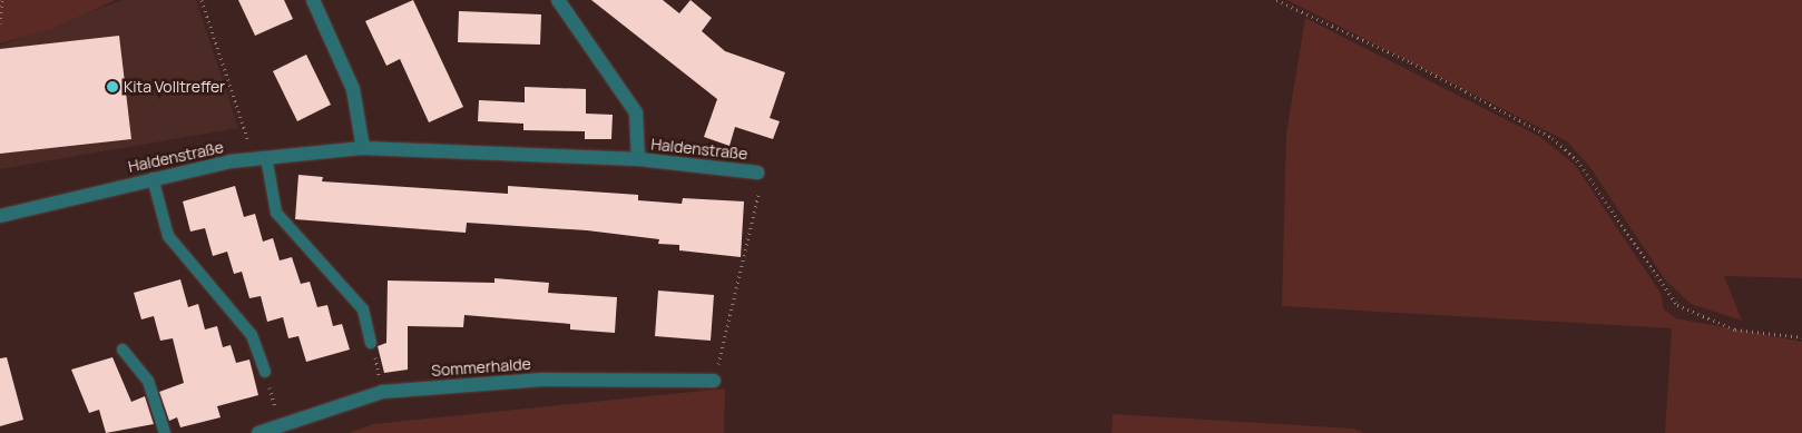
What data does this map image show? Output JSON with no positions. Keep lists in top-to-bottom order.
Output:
{
  "streets": {
    "street": ["Haldenstraße", "Sommerhalde"]
  },
  "places": ["Kita Volltreffer"]
}
